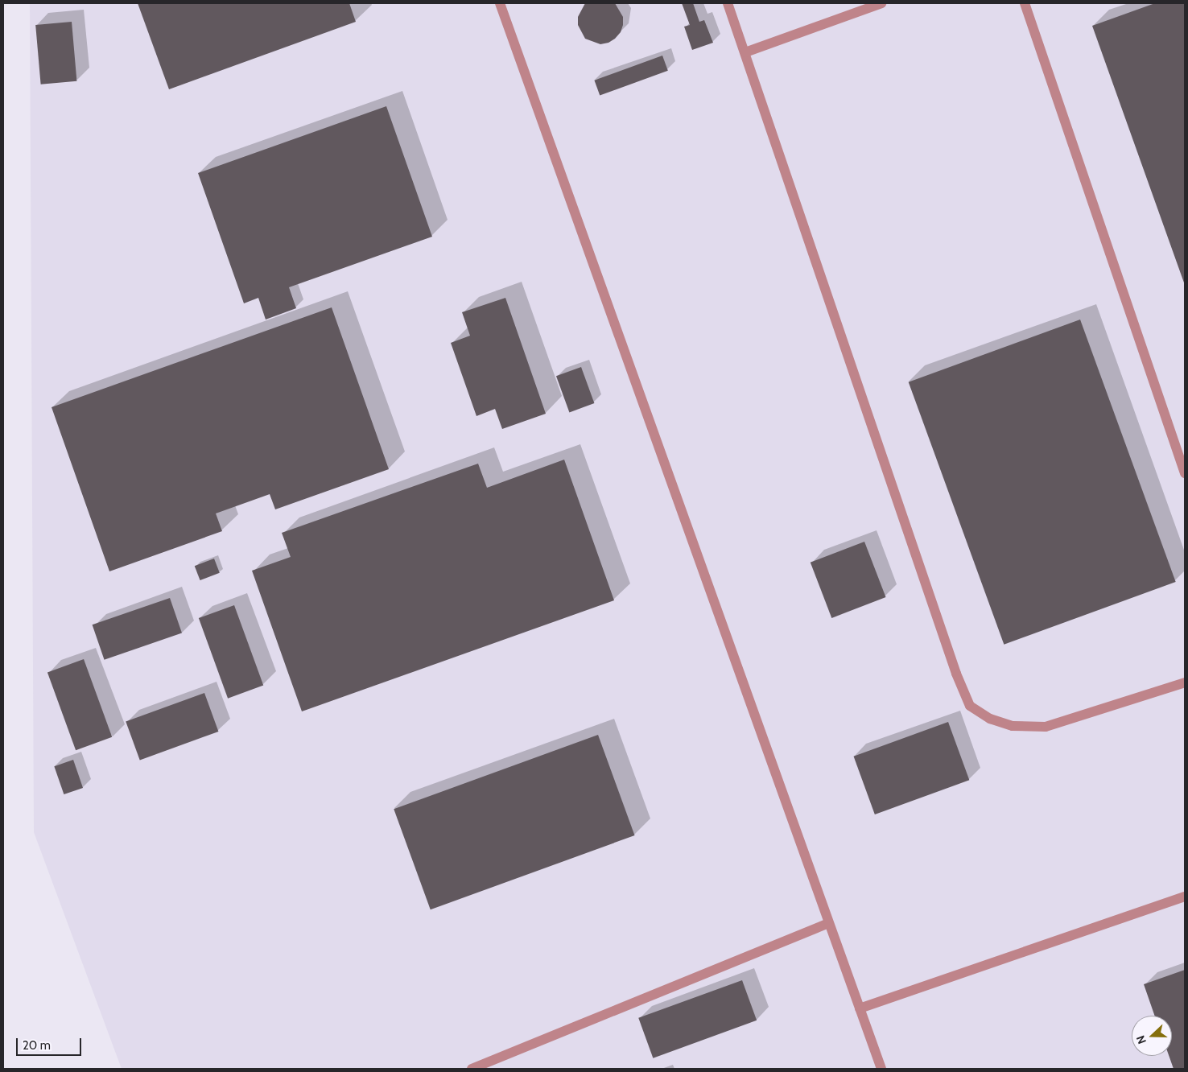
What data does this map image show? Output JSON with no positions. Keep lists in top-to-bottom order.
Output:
{
  "scale_bar": "20 m",
  "north": "left"
}
